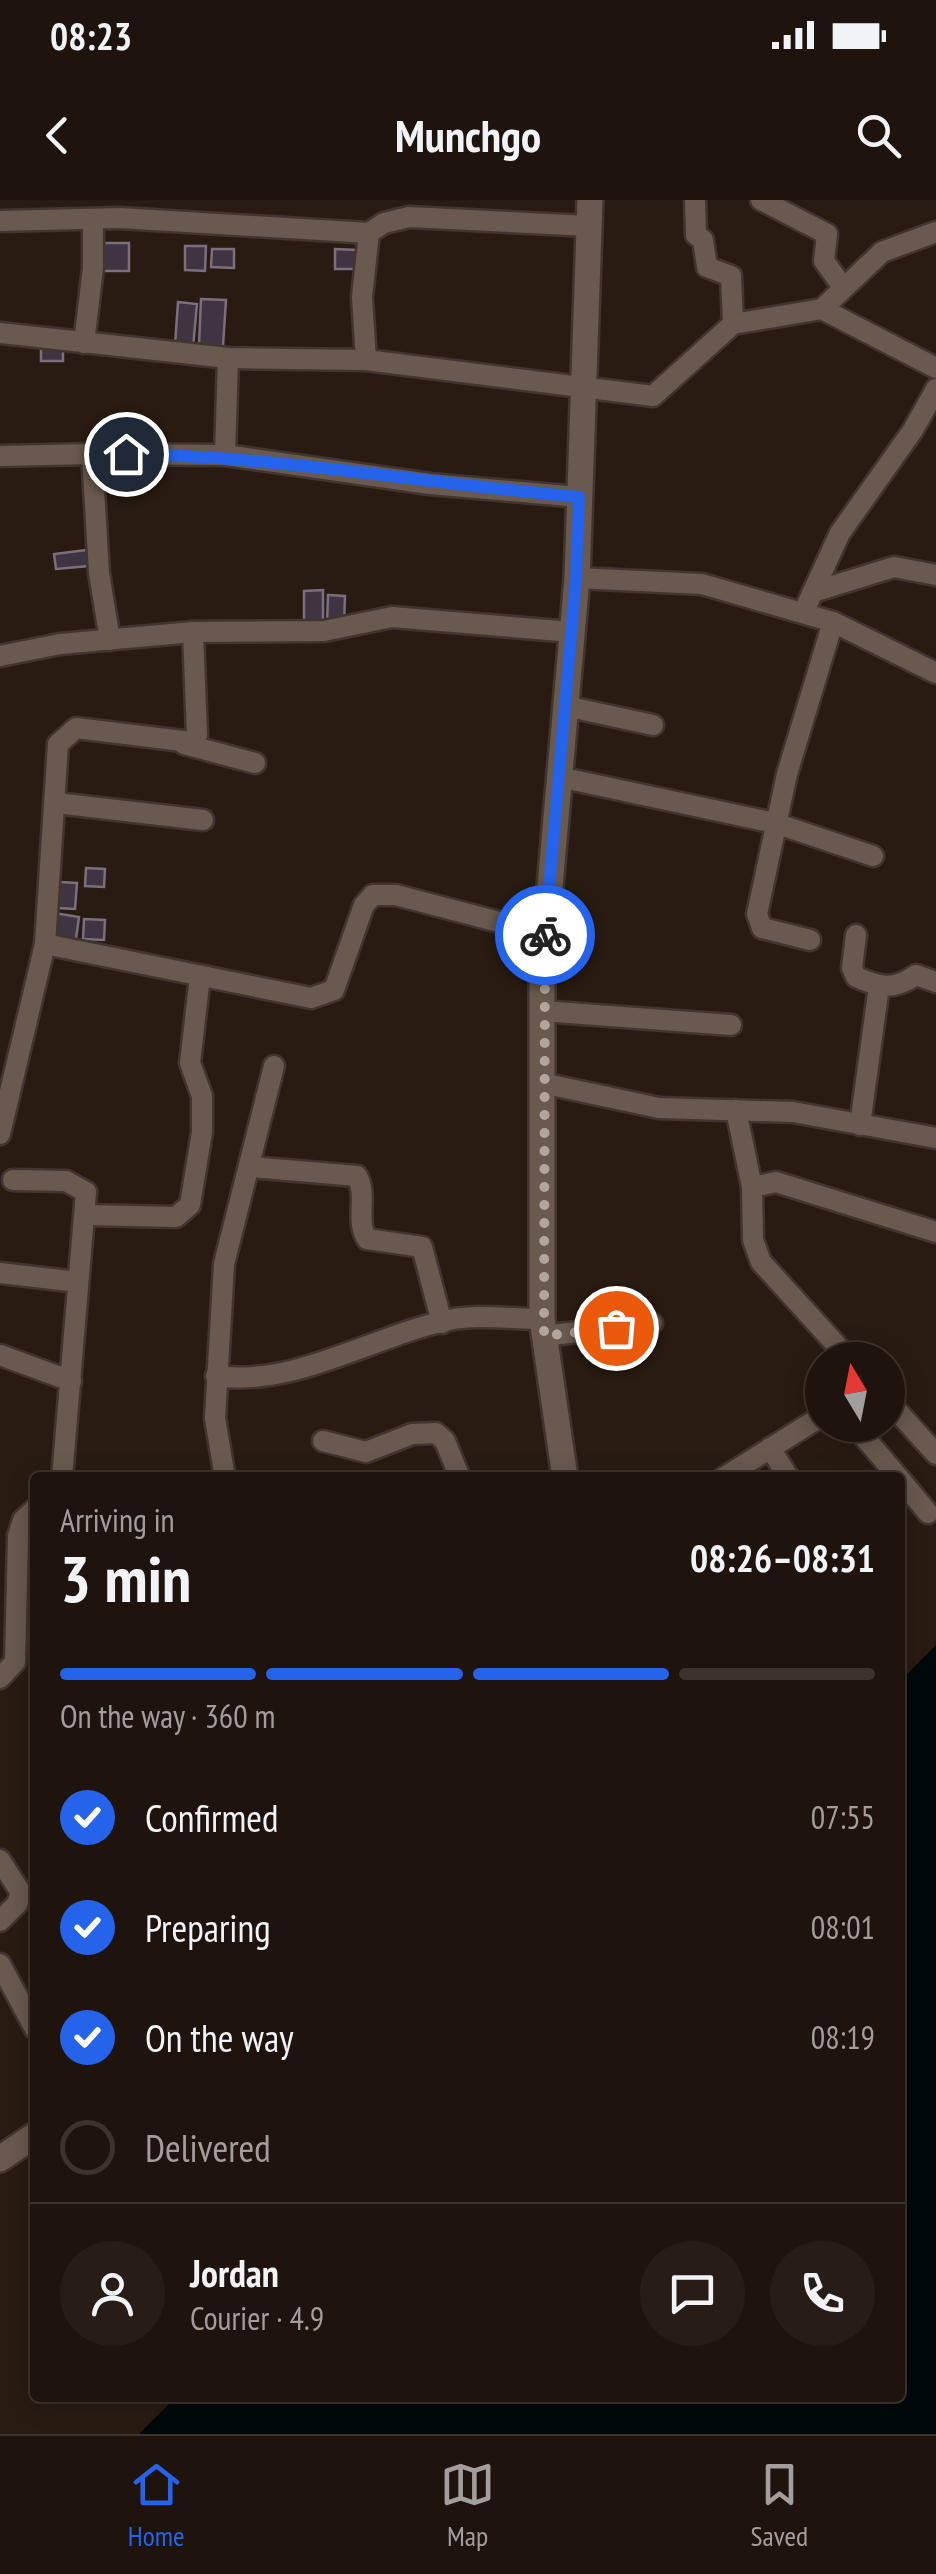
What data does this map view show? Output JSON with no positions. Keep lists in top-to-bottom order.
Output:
{
  "north": "top",
  "page": {
    "status": "08:23",
    "header": "Munchgo",
    "heading": ["3 min", "Arriving in", "08:26–08:31"],
    "panel": ["Jordan", "Courier · 4.9"],
    "bar": "On the way · 360 m",
    "list": [
      ["Confirmed", "07:55"],
      ["Preparing", "08:01"],
      ["On the way", "08:19"],
      "Delivered"
    ],
    "tabs": ["Home", "Map", "Saved"]
  }
}
